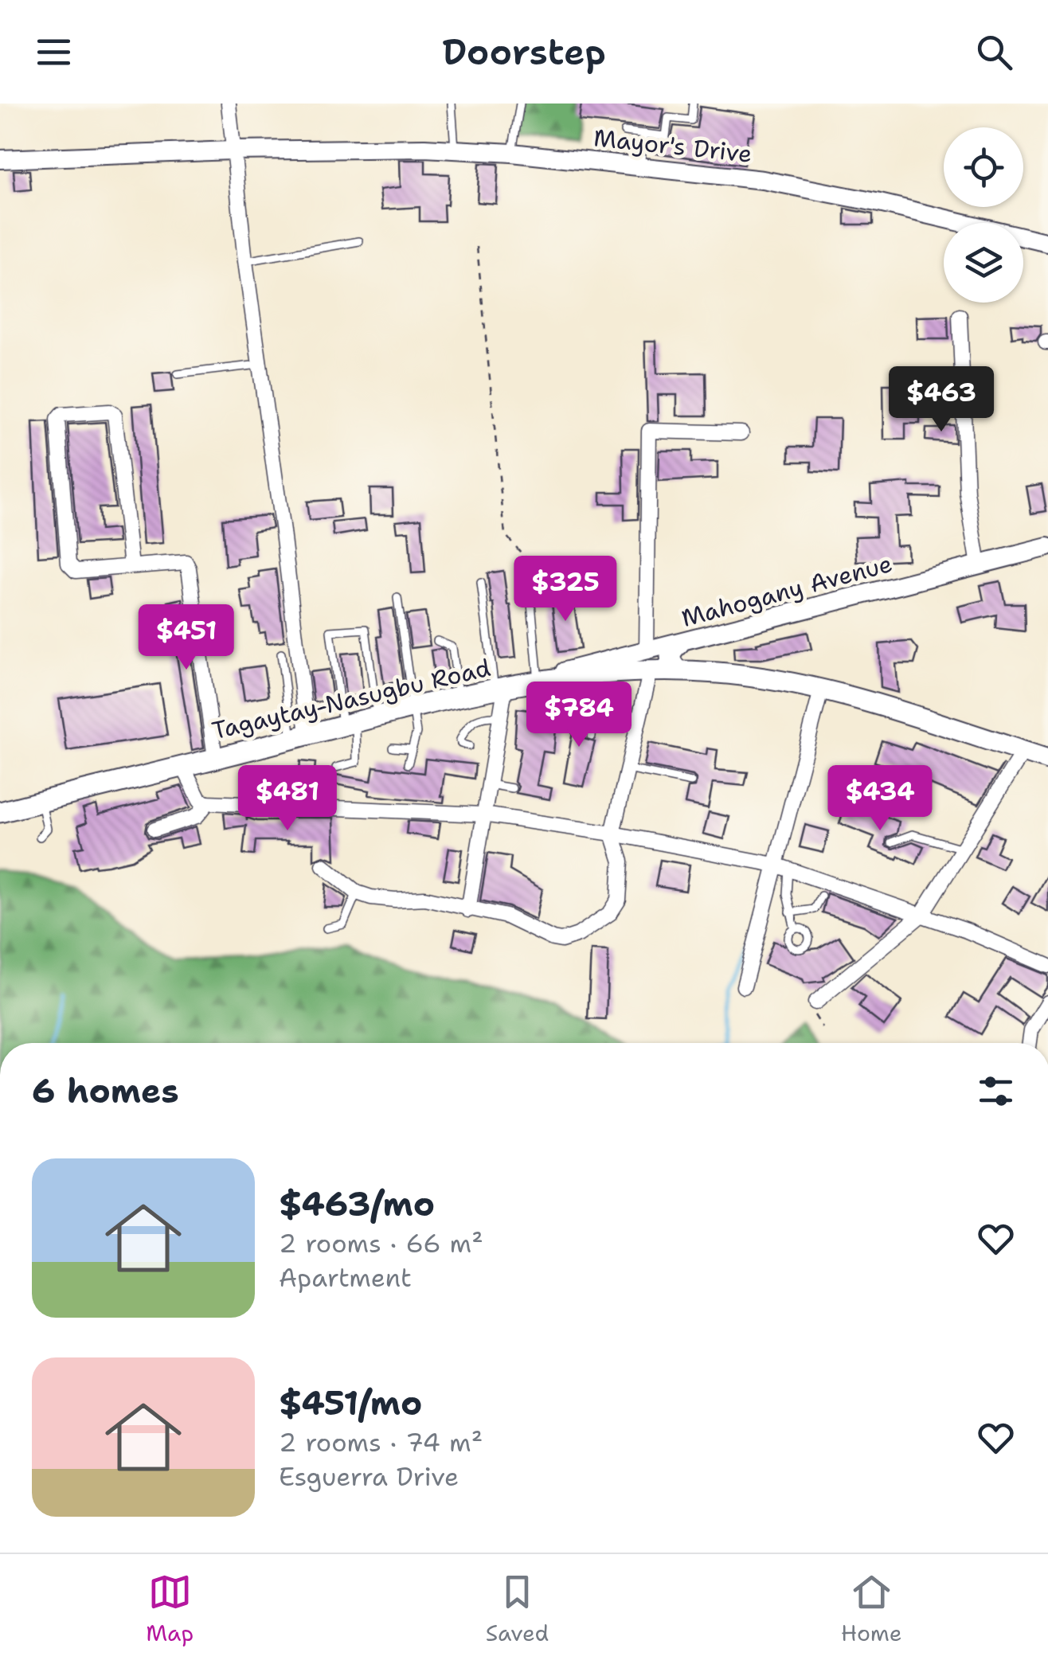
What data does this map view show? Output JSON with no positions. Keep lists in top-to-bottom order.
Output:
{
  "streets": {
    "main road": ["Tagaytay-Nasugbu Road"],
    "street": ["Mayor's Drive", "Mahogany Avenue"]
  },
  "crossings": [
    ["Mahogany Avenue", "Tagaytay-Nasugbu Road"]
  ],
  "page": {
    "header": "Doorstep",
    "price": [
      "$463",
      "$325",
      "$451",
      "$784",
      "$481",
      "$434"
    ],
    "heading": "6 homes",
    "list": [
      {
        "name": "$463/mo",
        "note": "2 rooms · 66 m² · Apartment"
      },
      {
        "name": "$451/mo",
        "note": "2 rooms · 74 m² · Esguerra Drive"
      }
    ],
    "tabs": ["Map", "Saved", "Home"]
  }
}
